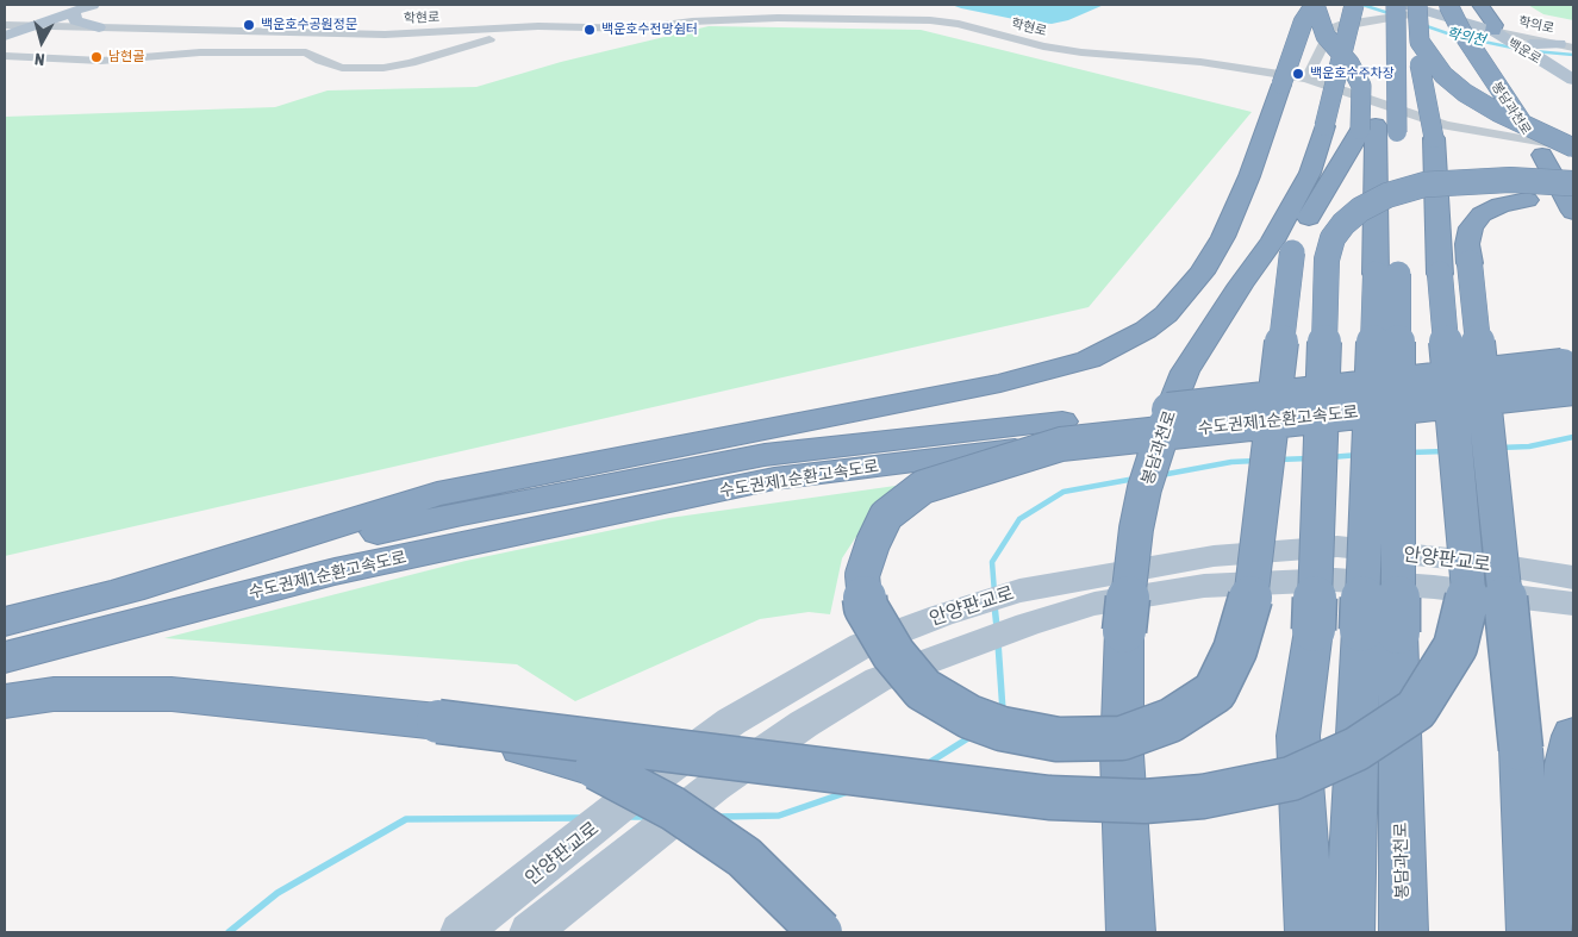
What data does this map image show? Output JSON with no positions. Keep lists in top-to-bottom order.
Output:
{
  "streets": {
    "highway": ["봉담과천로", "수도권제1순환고속도로"],
    "main road": ["백운로", "안양판교로"],
    "street": ["학현로", "학의로"]
  },
  "crossings": [
    ["학의로", "백운로"],
    ["백운로", "봉담과천로"]
  ],
  "water": ["학의천"],
  "places": [
    "백운호수공원정문",
    "백운호수전망쉼터",
    "남현골",
    "백운호수주차장"
  ],
  "north": "bottom"
}
